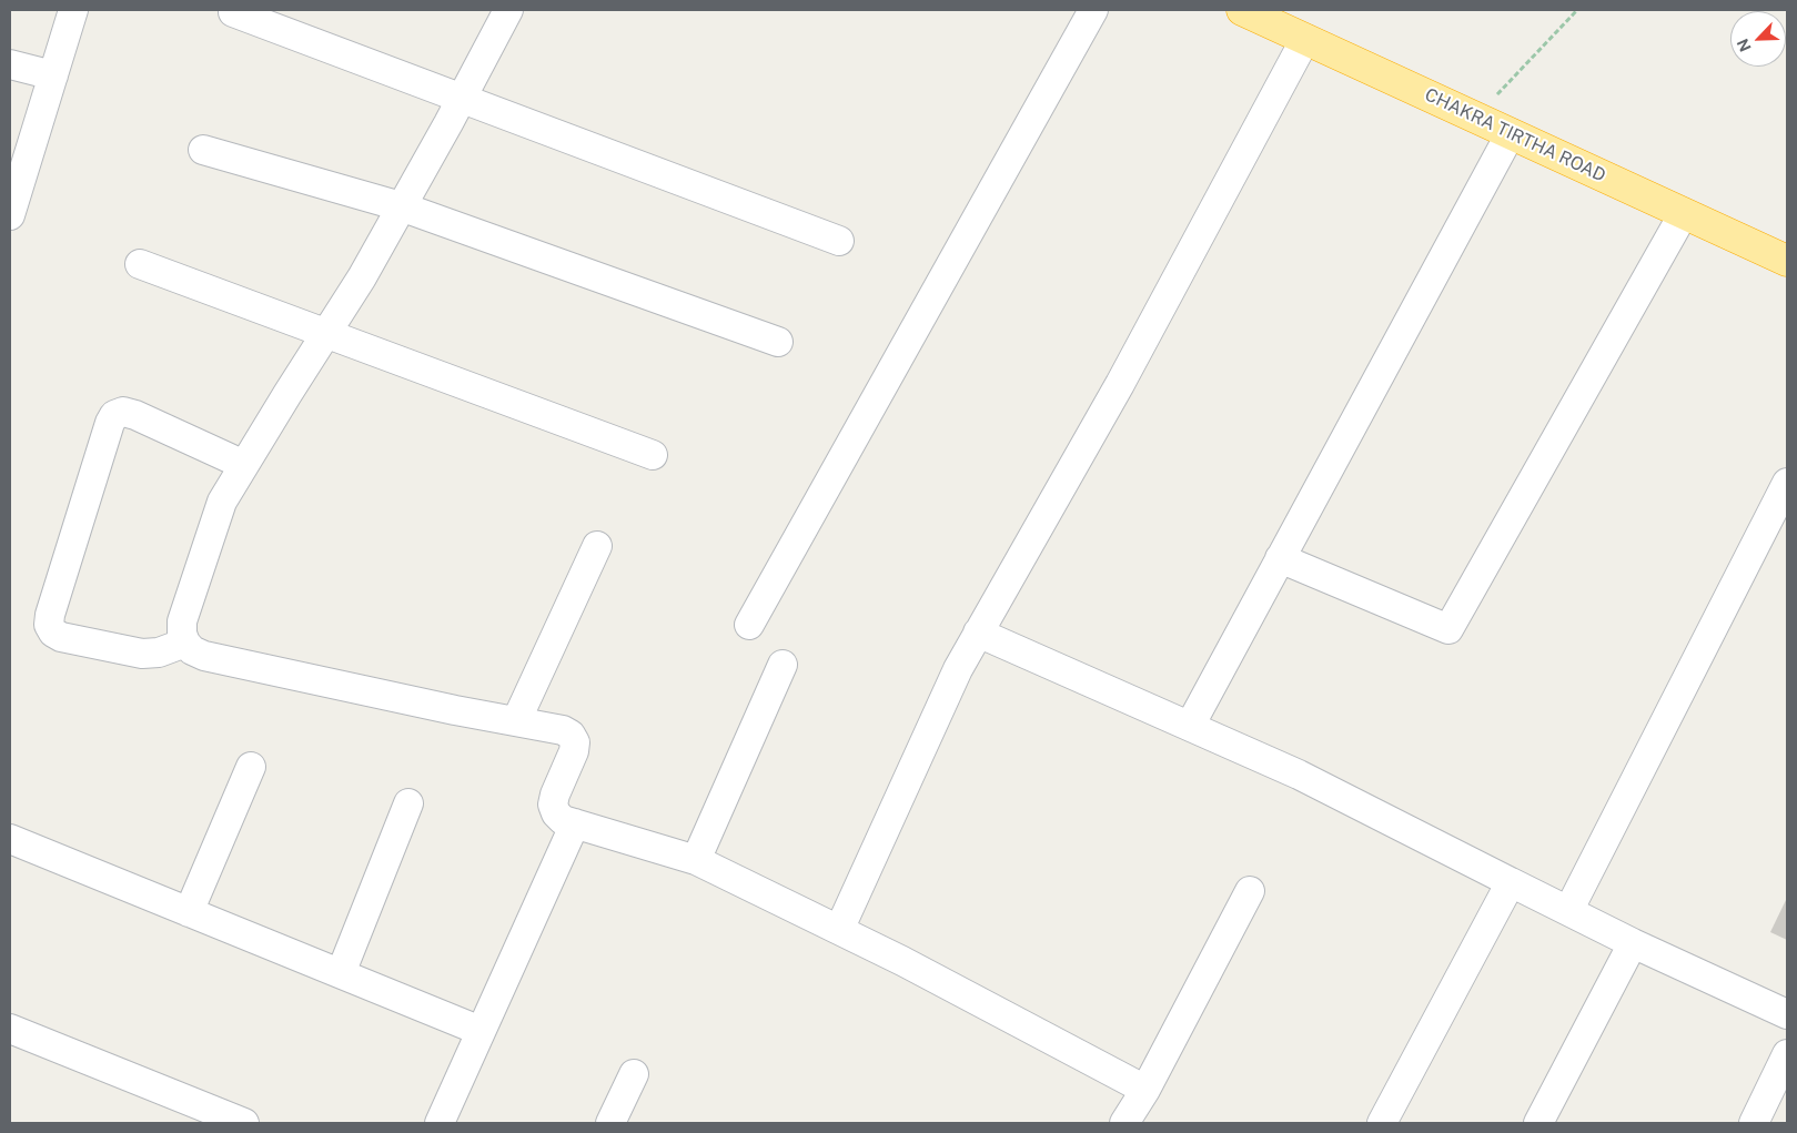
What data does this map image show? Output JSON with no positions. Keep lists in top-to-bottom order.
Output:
{
  "streets": {
    "highway": ["CHAKRA TIRTHA ROAD"]
  },
  "north": "bottom left"
}
